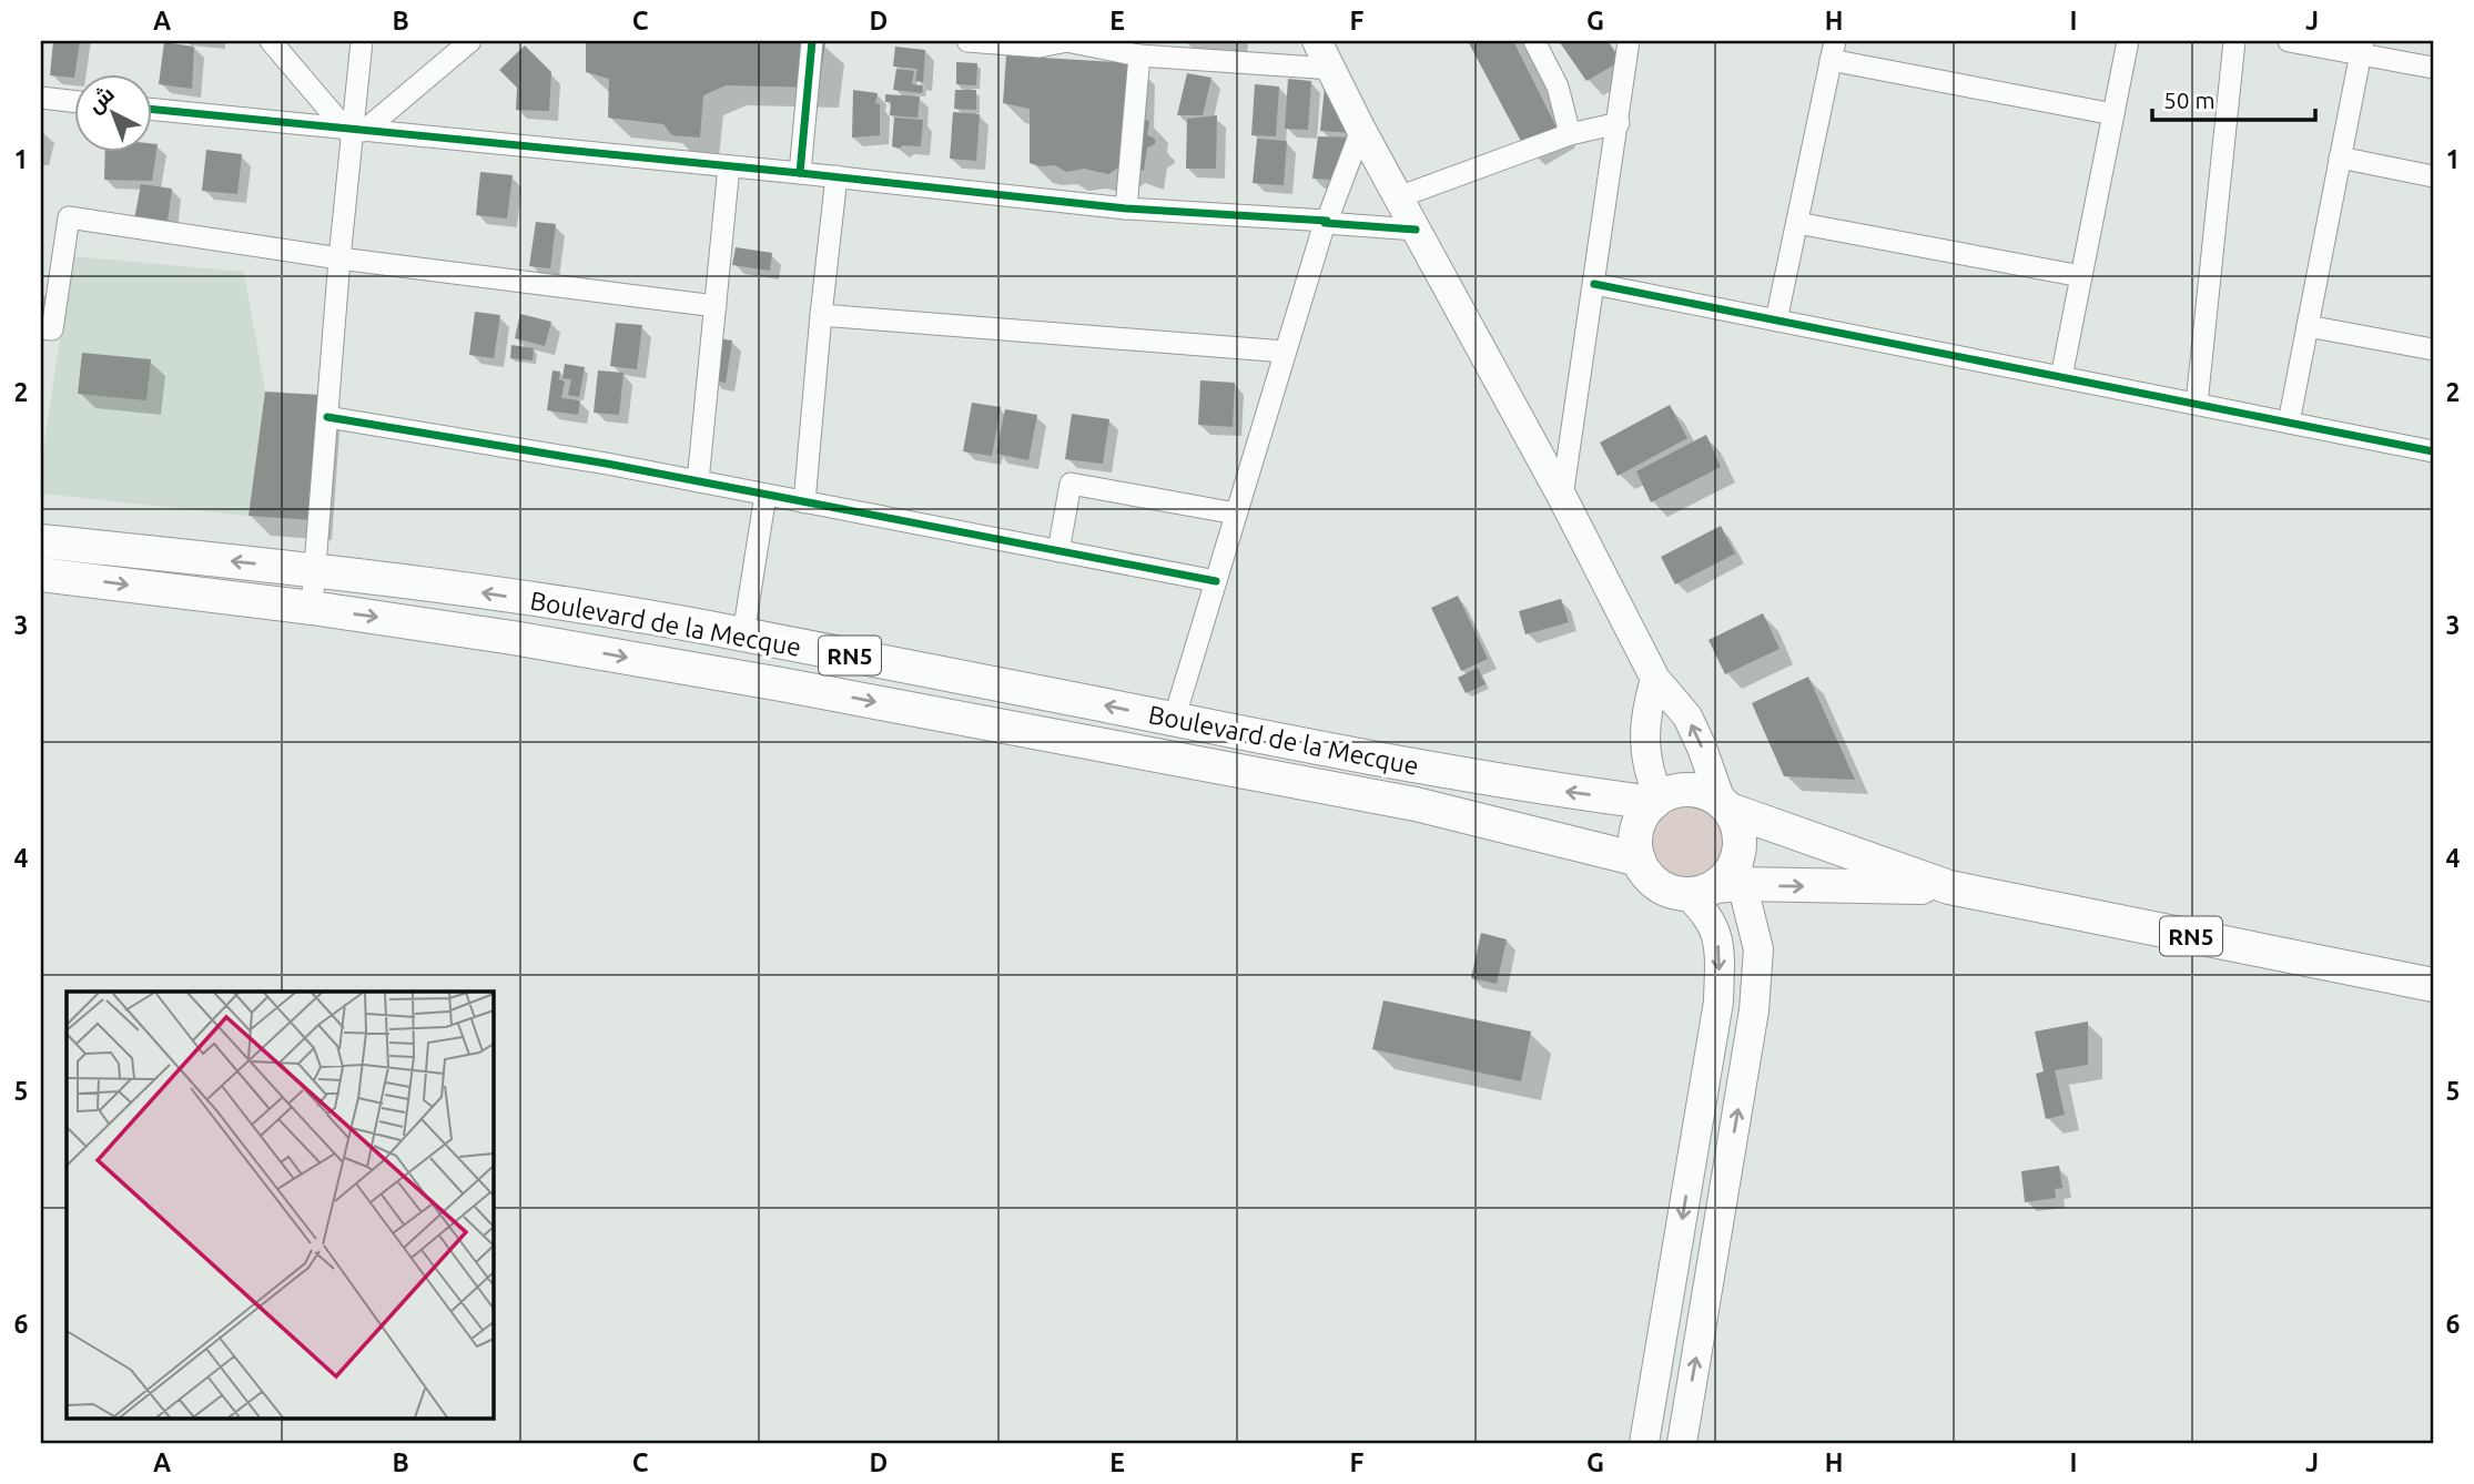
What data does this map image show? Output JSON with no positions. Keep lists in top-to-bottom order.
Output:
{
  "streets": {
    "main road": ["Boulevard de la Mecque", "RN5"]
  },
  "crossings": [
    ["Boulevard de la Mecque", "RN5"]
  ],
  "scale_bar": "50 m",
  "north": "top left",
  "grid": {
    "columns": [
      "A",
      "B",
      "C",
      "D",
      "E",
      "F",
      "G",
      "H",
      "I",
      "J"
    ],
    "rows": [
      "1",
      "2",
      "3",
      "4",
      "5",
      "6"
    ]
  }
}
